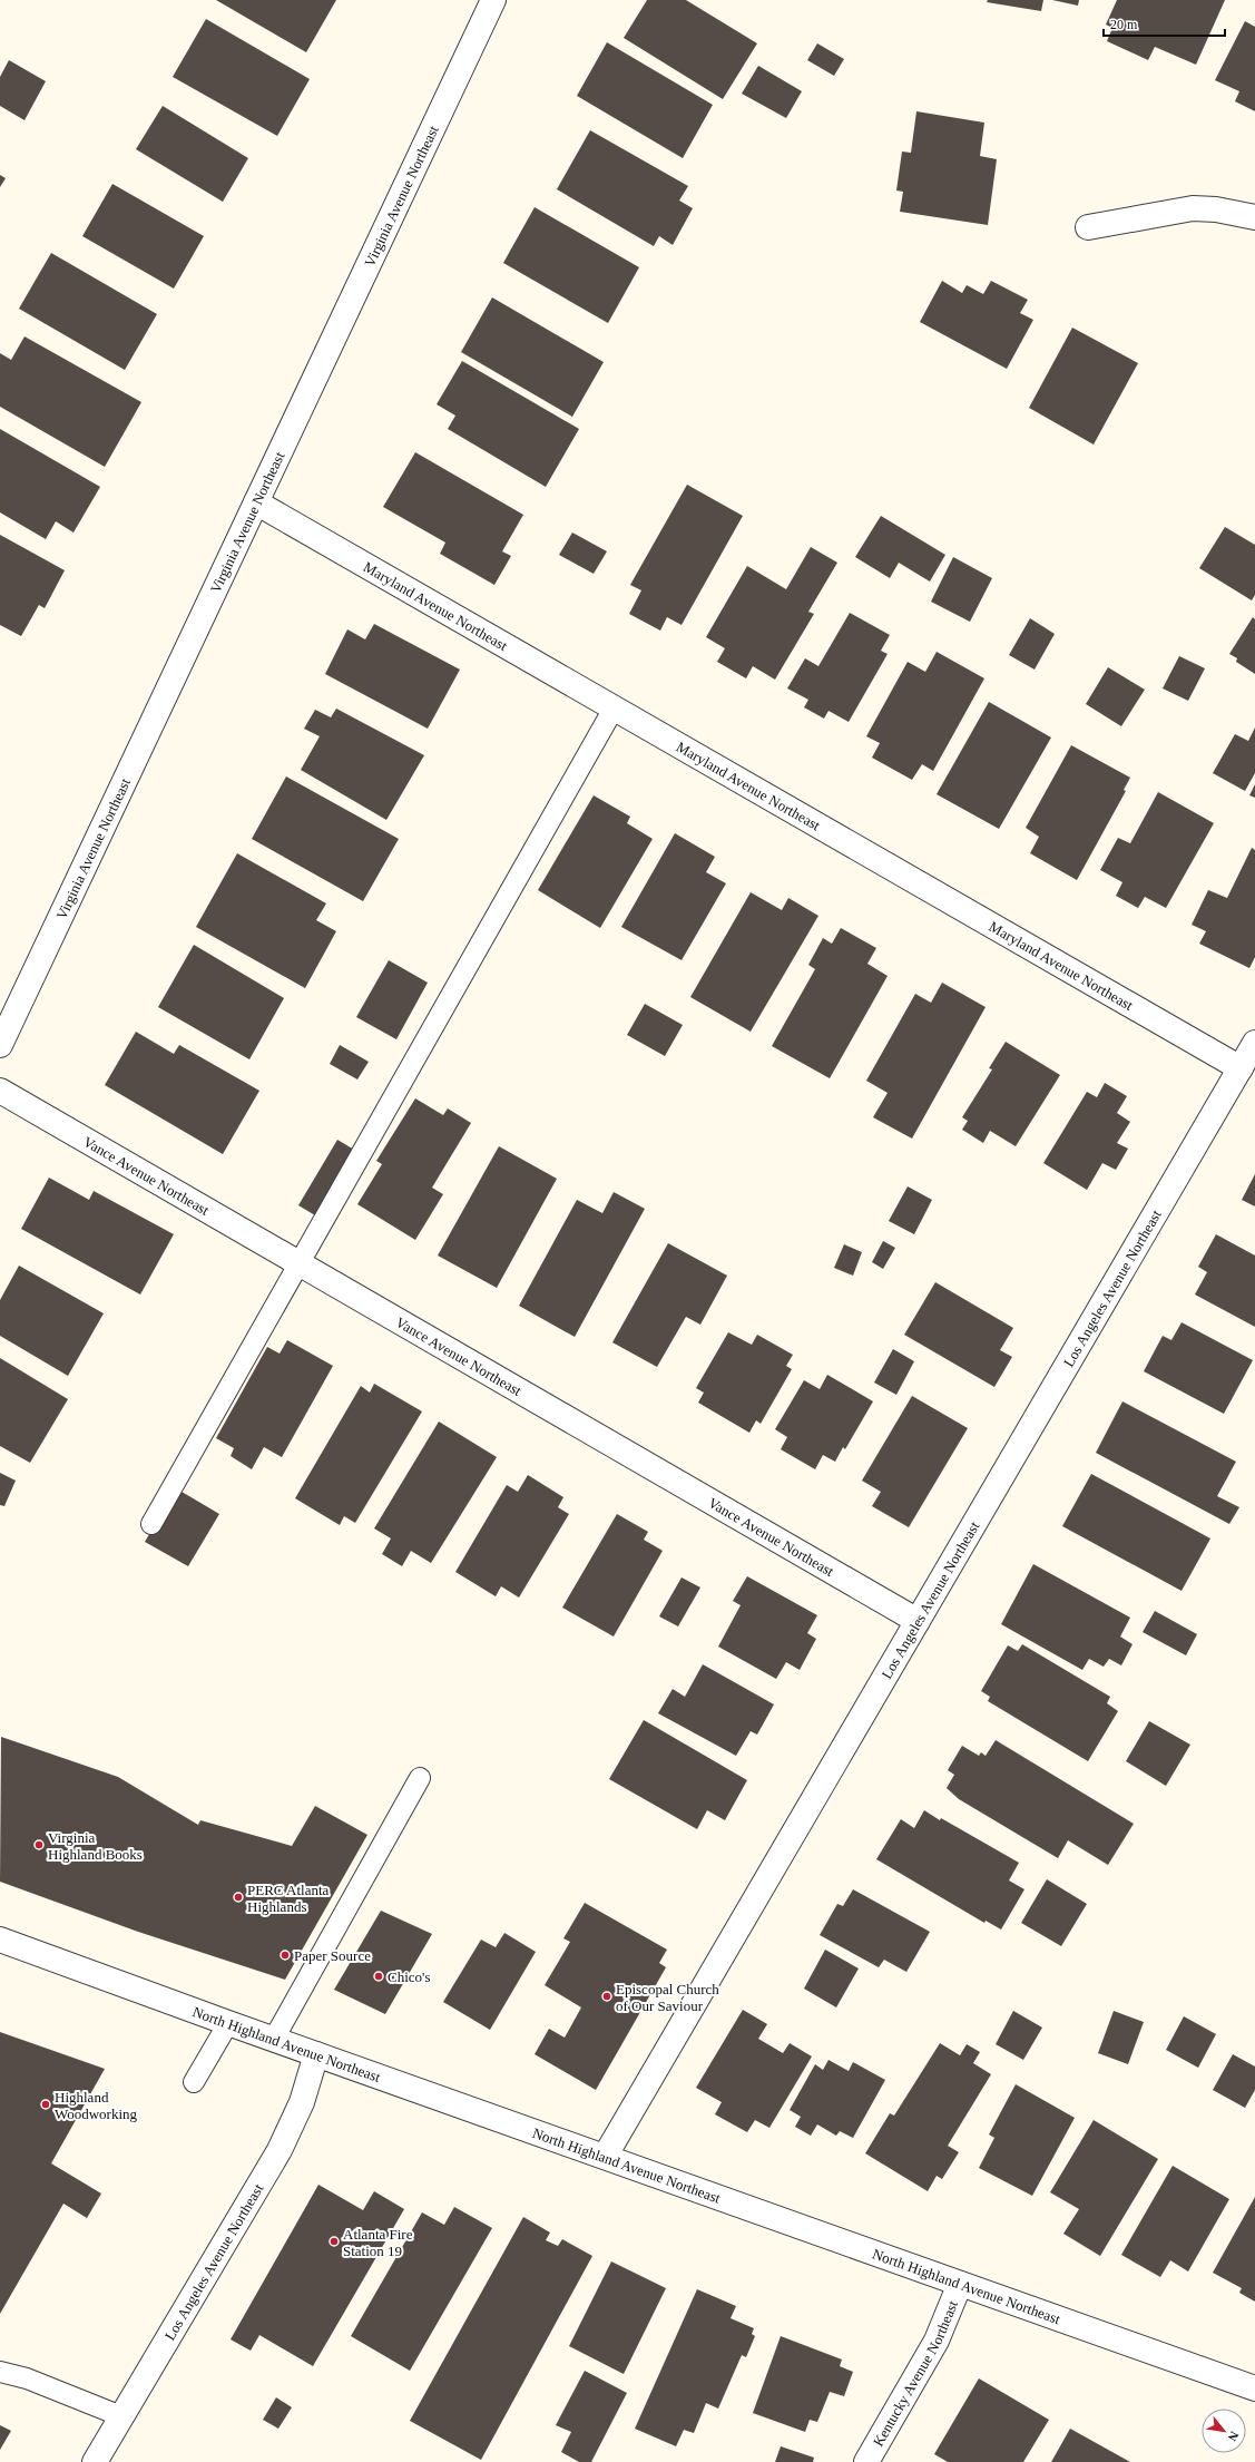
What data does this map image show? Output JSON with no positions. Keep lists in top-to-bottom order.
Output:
{
  "streets": {
    "street": [
      "Virginia Avenue Northeast",
      "Maryland Avenue Northeast",
      "Vance Avenue Northeast",
      "Los Angeles Avenue Northeast",
      "North Highland Avenue Northeast",
      "Kentucky Avenue Northeast"
    ]
  },
  "crossings": [
    ["Virginia Avenue Northeast", "Maryland Avenue Northeast"],
    ["Maryland Avenue Northeast", "Los Angeles Avenue Northeast"],
    ["Vance Avenue Northeast", "Los Angeles Avenue Northeast"],
    ["Los Angeles Avenue Northeast", "North Highland Avenue Northeast"],
    ["North Highland Avenue Northeast", "Kentucky Avenue Northeast"]
  ],
  "places": [
    "Virginia Highland Books",
    "PERC Atlanta Highlands",
    "Paper Source",
    "Chico's",
    "Episcopal Church of Our Saviour",
    "Highland Woodworking",
    "Atlanta Fire Station 19"
  ],
  "scale_bar": "20 m",
  "north": "bottom right"
}
